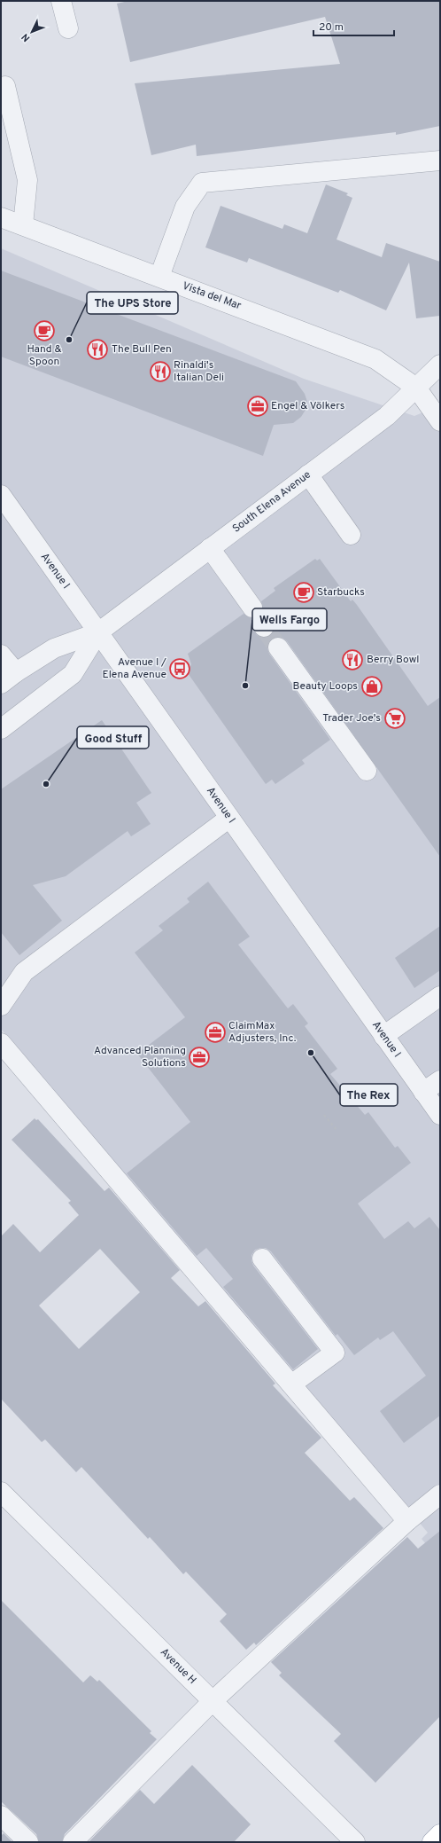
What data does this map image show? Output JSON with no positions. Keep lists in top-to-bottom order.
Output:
{
  "streets": {
    "street": [
      "Vista del Mar",
      "South Elena Avenue",
      "Avenue I",
      "Avenue H"
    ]
  },
  "crossings": [
    ["Vista del Mar", "South Elena Avenue"],
    ["South Elena Avenue", "Avenue I"]
  ],
  "places": {
    "cafe": ["Hand & Spoon", "Starbucks"],
    "other": [
      "The UPS Store",
      "Wells Fargo",
      "Good Stuff",
      "The Rex"
    ],
    "restaurant": ["The Bull Pen", "Rinaldi's Italian Deli", "Berry Bowl"],
    "office": ["Engel & Völkers", "ClaimMax Adjusters, Inc.", "Advanced Planning Solutions"],
    "bus stop": ["Avenue I / Elena Avenue"],
    "shop": ["Beauty Loops"],
    "supermarket": ["Trader Joe's"]
  },
  "scale_bar": "20 m",
  "north": "bottom left"
}
